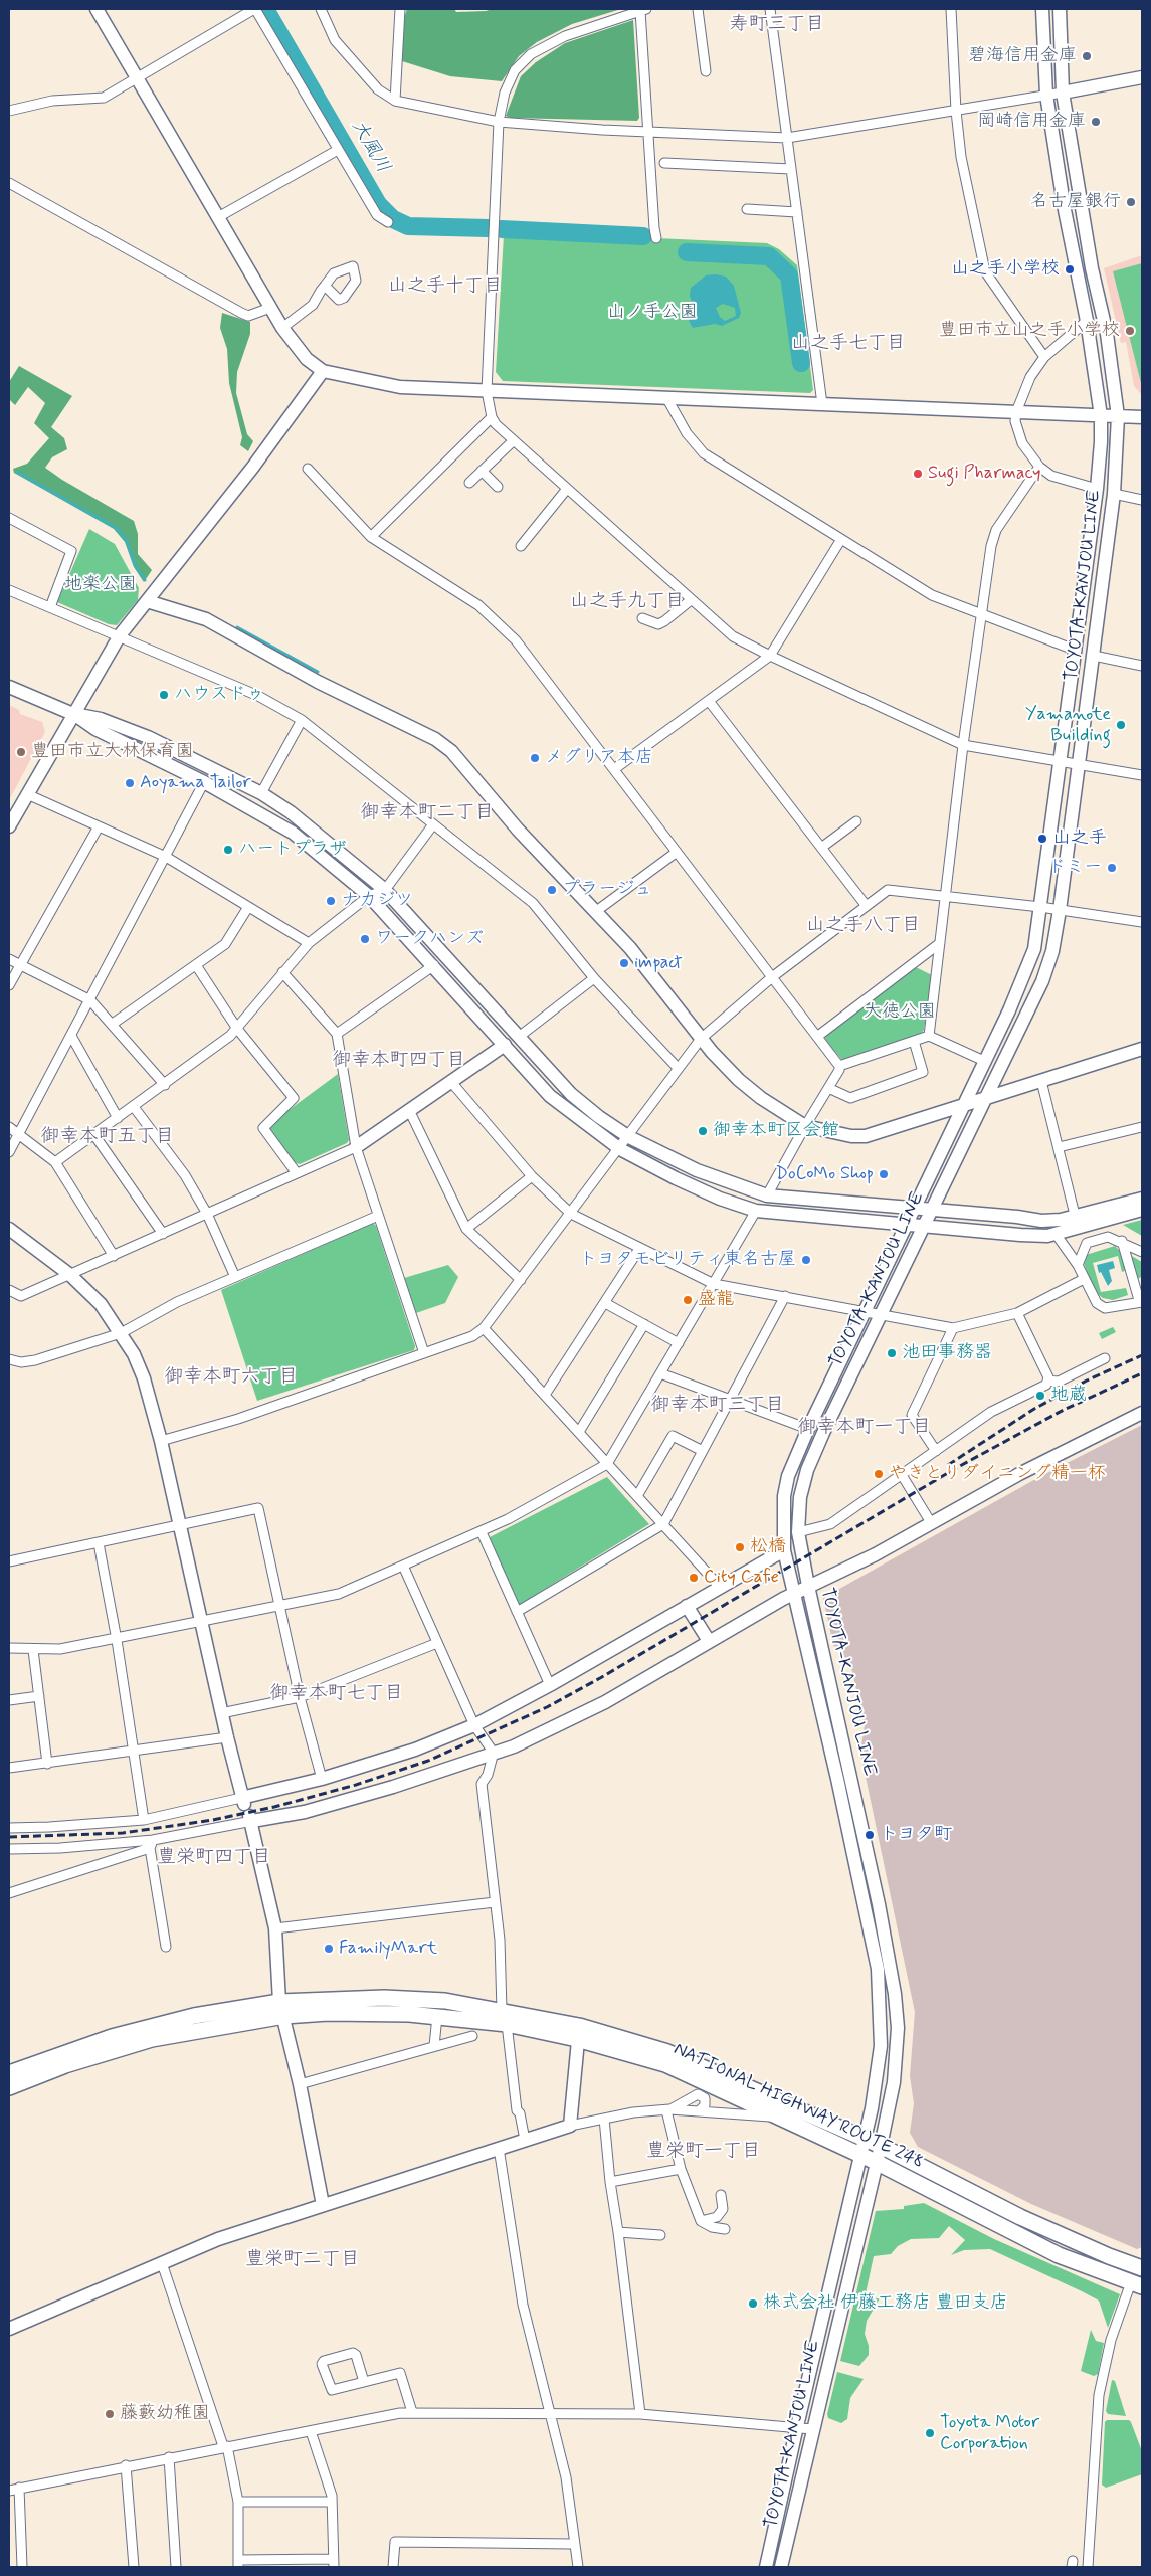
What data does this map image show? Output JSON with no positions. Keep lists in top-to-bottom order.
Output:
{
  "streets": {
    "highway": ["NATIONAL HIGHWAY ROUTE 248"],
    "main road": ["TOYOTA-KANJOU LINE"]
  },
  "crossings": [
    ["TOYOTA-KANJOU LINE", "NATIONAL HIGHWAY ROUTE 248"]
  ],
  "districts": [
    "寿町三丁目",
    "山之手十丁目",
    "山之手七丁目",
    "山之手九丁目",
    "御幸本町二丁目",
    "山之手八丁目",
    "御幸本町四丁目",
    "御幸本町五丁目",
    "御幸本町六丁目",
    "御幸本町三丁目",
    "御幸本町一丁目",
    "御幸本町七丁目",
    "豊栄町四丁目",
    "豊栄町一丁目",
    "豊栄町二丁目"
  ],
  "water": ["大風川"],
  "parks": ["山ノ手公園", "地楽公園", "大徳公園"],
  "places": [
    "碧海信用金庫",
    "岡崎信用金庫",
    "名古屋銀行",
    "山之手小学校",
    "豊田市立山之手小学校",
    "Sugi Pharmacy",
    "ハウスドゥ",
    "Yamanote Building",
    "豊田市立大林保育園",
    "メグリア本店",
    "Aoyama Tailor",
    "山之手",
    "ハートプラザ",
    "ドミー",
    "プラージュ",
    "ナカジツ",
    "ワークハンズ",
    "impact",
    "御幸本町区会館",
    "DoCoMo Shop",
    "トヨタモビリティ東名古屋",
    "盛龍",
    "池田事務器",
    "地蔵",
    "やきとりダイニング精一杯",
    "松橋",
    "City Cafe",
    "トヨタ町",
    "FamilyMart",
    "株式会社 伊藤工務店 豊田支店",
    "藤藪幼稚園",
    "Toyota Motor Corporation"
  ]
}
